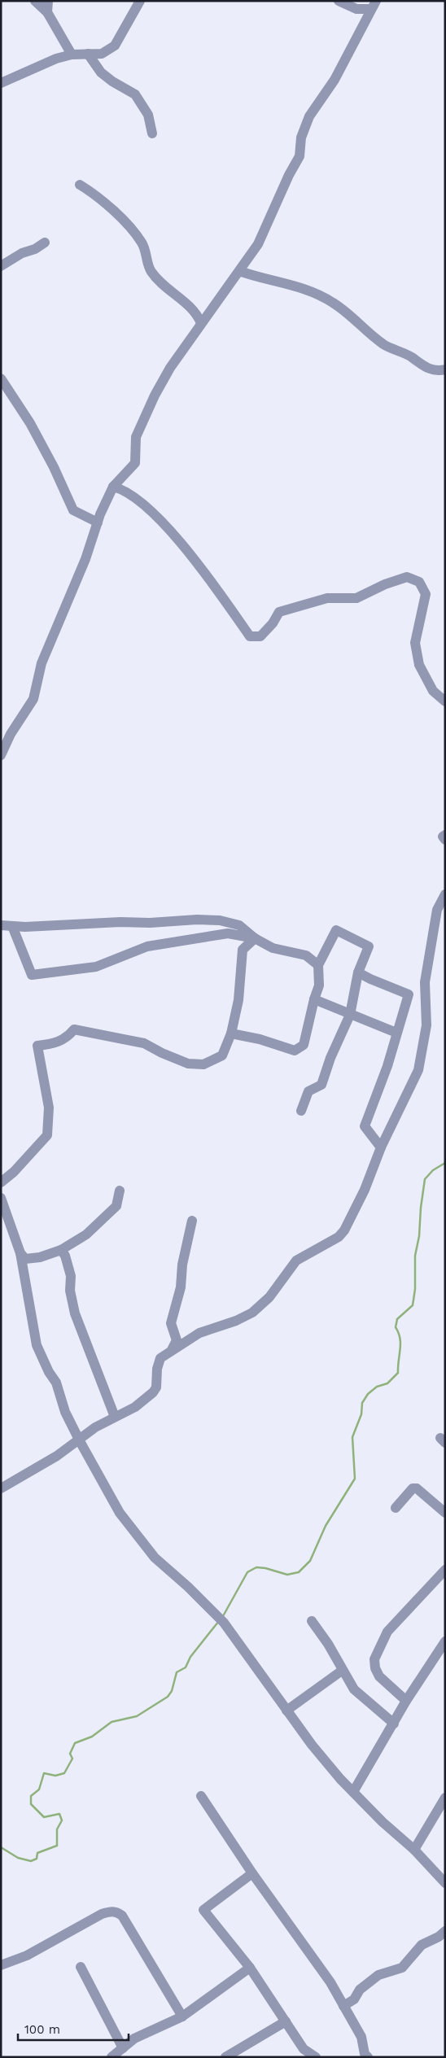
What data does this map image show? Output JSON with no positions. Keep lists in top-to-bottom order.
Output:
{
  "scale_bar": "100 m"
}
